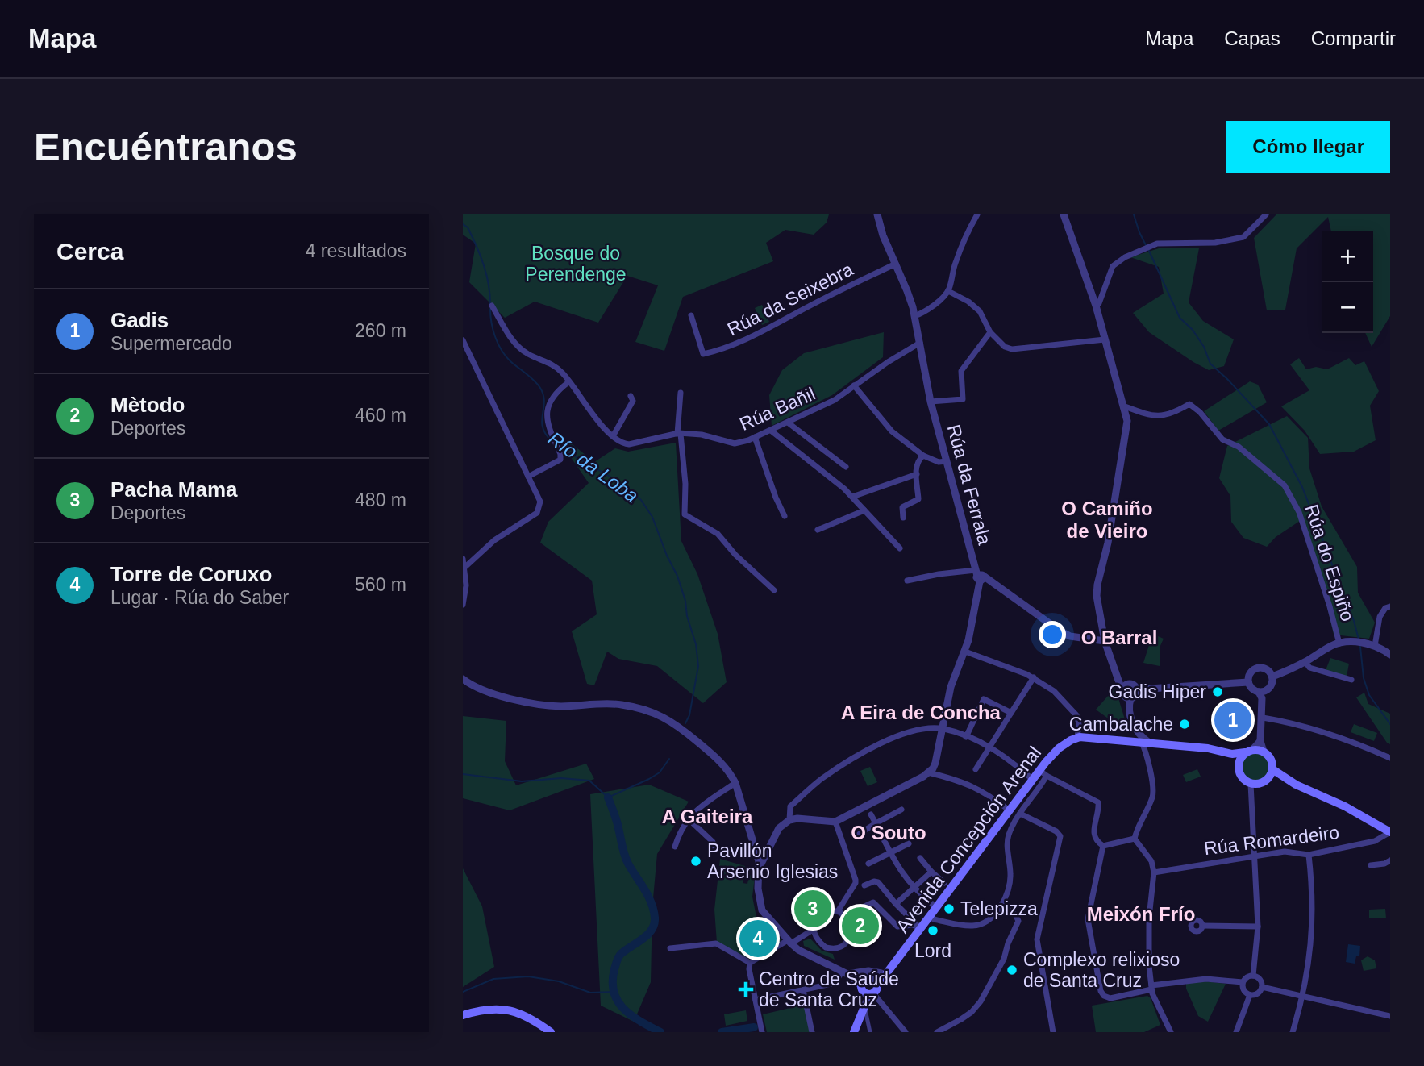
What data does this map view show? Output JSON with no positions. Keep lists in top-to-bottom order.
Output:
{
  "streets": {
    "main road": ["Avenida Concepción Arenal"],
    "street": [
      "Rúa da Seixebra",
      "Rúa Bañil",
      "Rúa da Ferrala",
      "Rúa do Espiño",
      "Rúa Romardeiro"
    ]
  },
  "crossings": [
    ["Rúa da Seixebra", "Rúa da Ferrala"],
    ["Rúa Bañil", "Rúa da Ferrala"]
  ],
  "districts": [
    "O Camiño de Vieiro",
    "O Barral",
    "A Eira de Concha",
    "A Gaiteira",
    "O Souto",
    "Meixón Frío"
  ],
  "water": ["Río da Loba"],
  "parks": ["Bosque do Perendenge"],
  "places": {
    "other": [
      "Gadis Hiper",
      "Cambalache",
      "Pavillón Arsenio Iglesias",
      "Telepizza",
      "Lord",
      "Complexo relixioso de Santa Cruz"
    ],
    "health": ["Centro de Saúde de Santa Cruz"]
  },
  "page": {
    "header": "Mapa",
    "nav": ["Mapa", "Capas", "Compartir"],
    "buttons": "Cómo llegar",
    "title": "Encuéntranos",
    "heading": ["Cerca", "4 resultados"],
    "map_buttons": ["+", "−"],
    "list": [
      {
        "mark": "1",
        "name": "Gadis",
        "note": "Supermercado",
        "value": "260 m"
      },
      {
        "mark": "2",
        "name": "Mètodo",
        "note": "Deportes",
        "value": "460 m"
      },
      {
        "mark": "3",
        "name": "Pacha Mama",
        "note": "Deportes",
        "value": "480 m"
      },
      {
        "mark": "4",
        "name": "Torre de Coruxo",
        "note": "Lugar · Rúa do Saber",
        "value": "560 m"
      }
    ],
    "pins": [
      "1",
      "3",
      "2",
      "4"
    ]
  }
}
